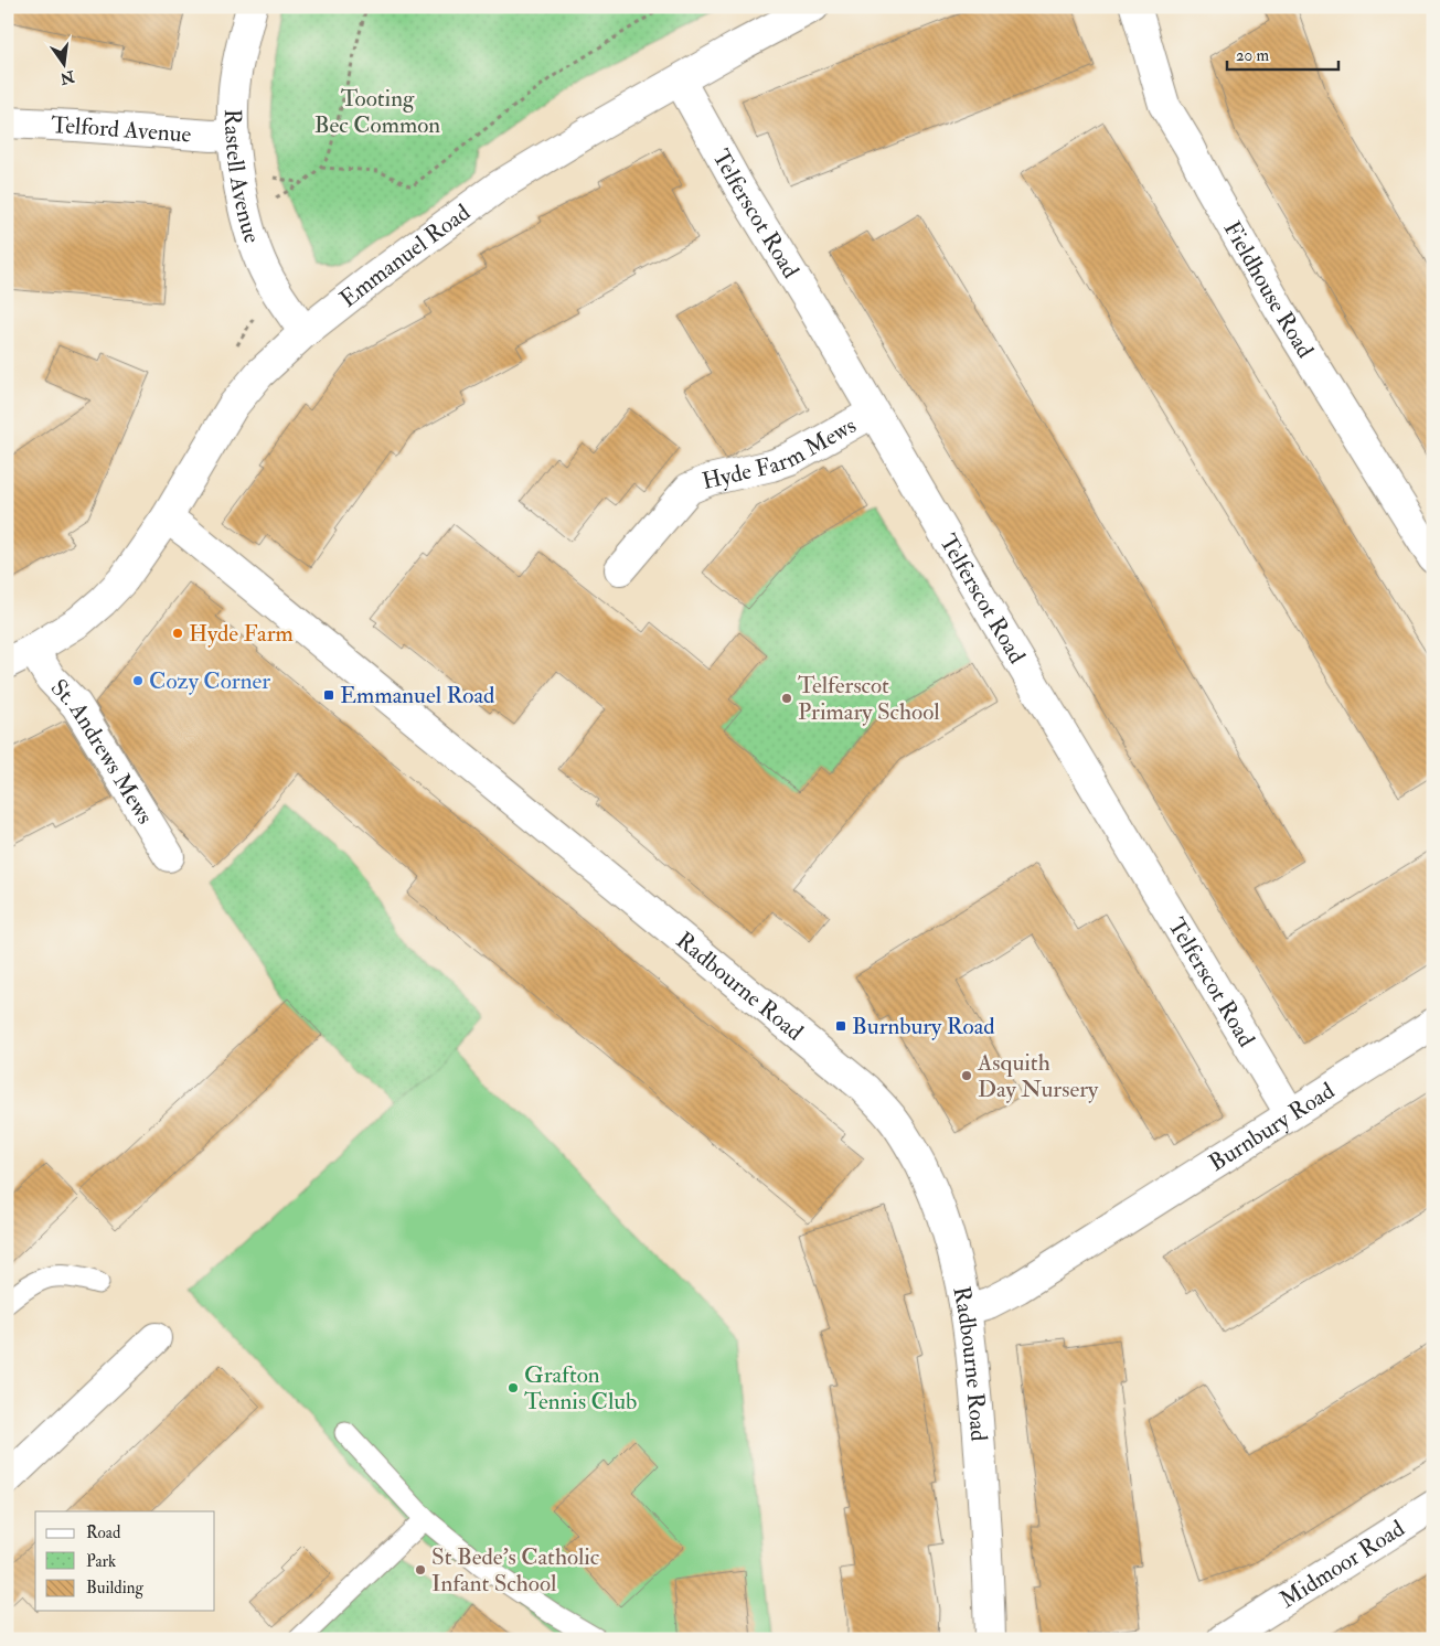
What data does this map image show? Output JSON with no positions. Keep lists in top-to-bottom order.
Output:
{
  "streets": {
    "street": [
      "Telford Avenue",
      "Rastell Avenue",
      "Telferscot Road",
      "Emmanuel Road",
      "Fieldhouse Road",
      "Hyde Farm Mews",
      "St. Andrews Mews",
      "Radbourne Road",
      "Burnbury Road",
      "Midmoor Road"
    ]
  },
  "crossings": [
    ["Telford Avenue", "Rastell Avenue"],
    ["Rastell Avenue", "Emmanuel Road"],
    ["Telferscot Road", "Emmanuel Road"],
    ["Telferscot Road", "Hyde Farm Mews"],
    ["Telferscot Road", "Burnbury Road"],
    ["Emmanuel Road", "St. Andrews Mews"],
    ["Emmanuel Road", "Radbourne Road"],
    ["Radbourne Road", "Burnbury Road"]
  ],
  "parks": ["Tooting Bec Common"],
  "places": {
    "other": [
      "Hyde Farm",
      "Cozy Corner",
      "Telferscot Primary School",
      "Asquith Day Nursery",
      "Grafton Tennis Club",
      "St Bede's Catholic Infant School"
    ],
    "transit": ["Emmanuel Road", "Burnbury Road"]
  },
  "legend": ["Road", "Park", "Building"],
  "scale_bar": "20 m",
  "north": "bottom"
}
